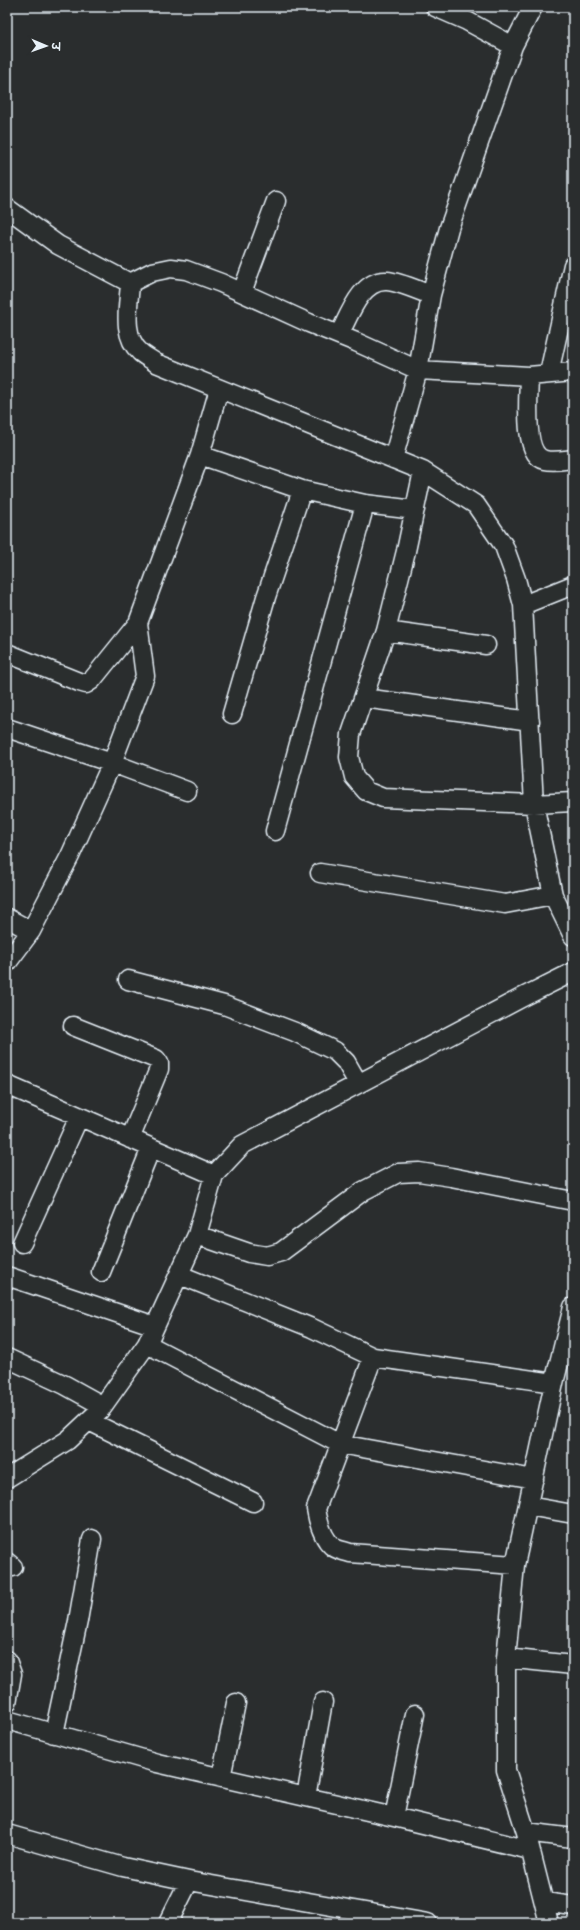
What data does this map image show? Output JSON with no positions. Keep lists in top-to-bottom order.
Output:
{
  "north": "right"
}
